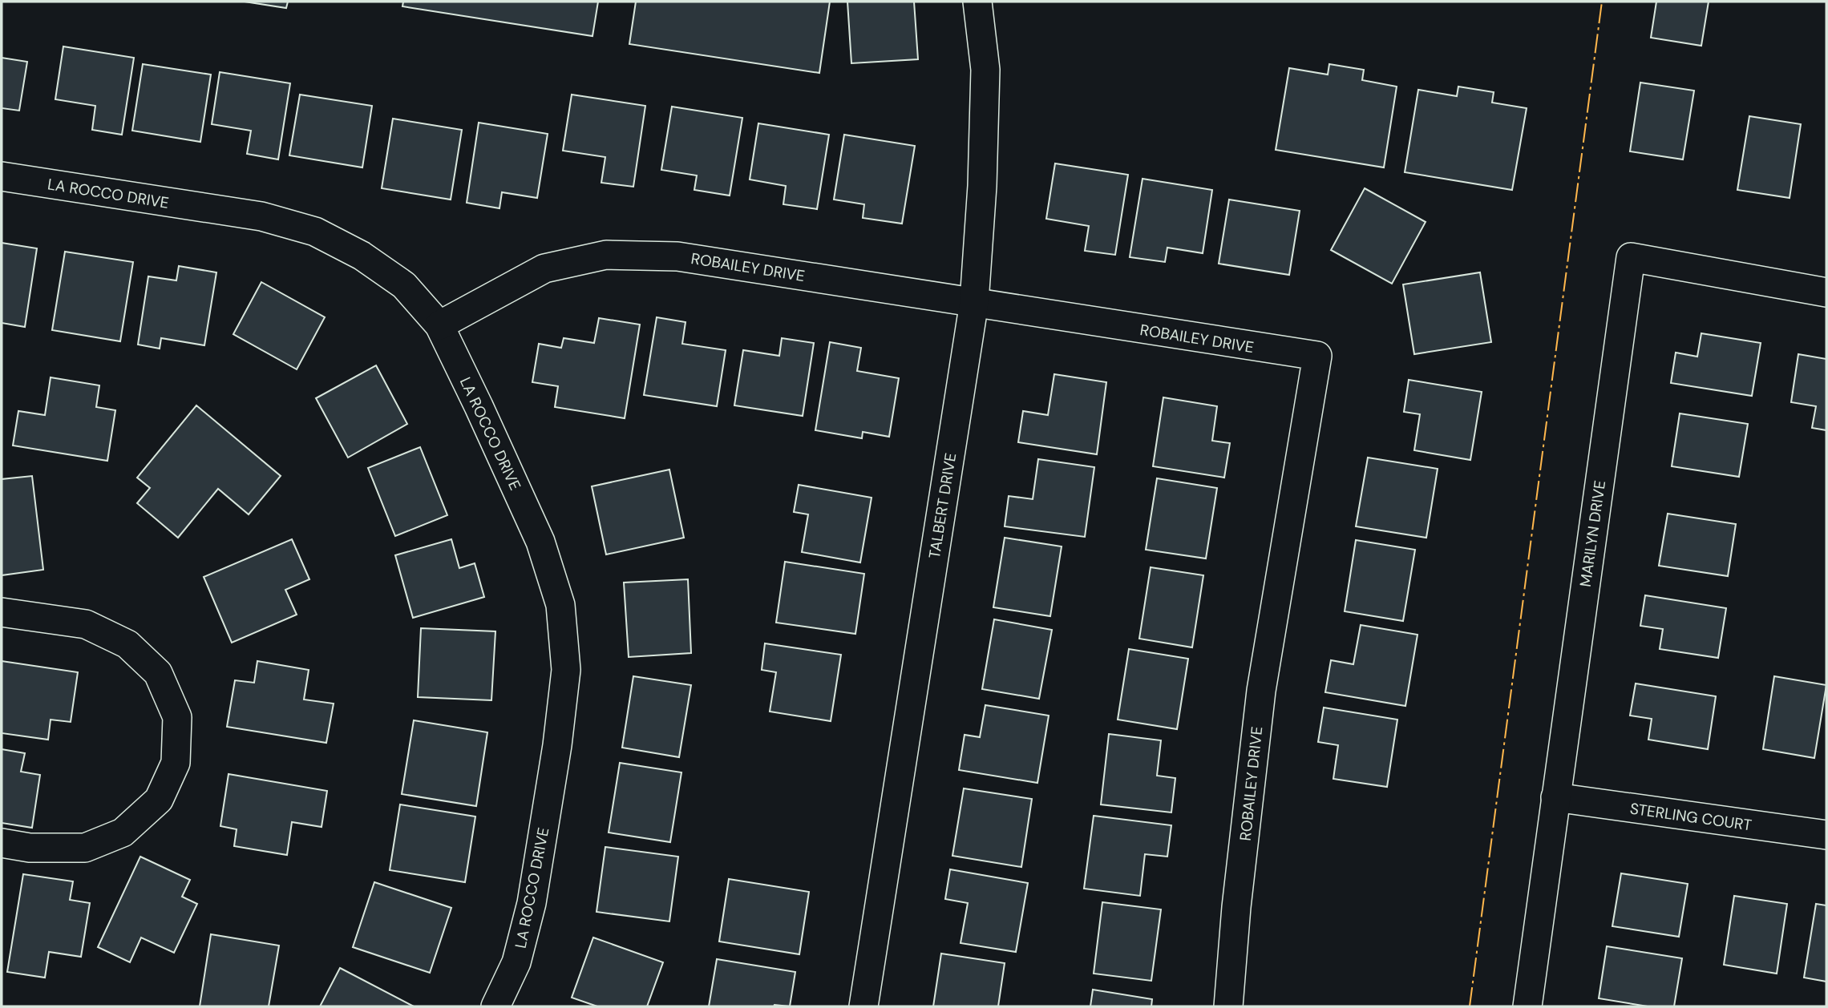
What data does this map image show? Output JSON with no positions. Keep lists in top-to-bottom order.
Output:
{
  "streets": {
    "street": [
      "LA ROCCO DRIVE",
      "ROBAILEY DRIVE",
      "TALBERT DRIVE",
      "MARILYN DRIVE",
      "STERLING COURT"
    ]
  },
  "crossings": [
    ["LA ROCCO DRIVE", "ROBAILEY DRIVE"],
    ["ROBAILEY DRIVE", "TALBERT DRIVE"],
    ["MARILYN DRIVE", "STERLING COURT"]
  ]
}
